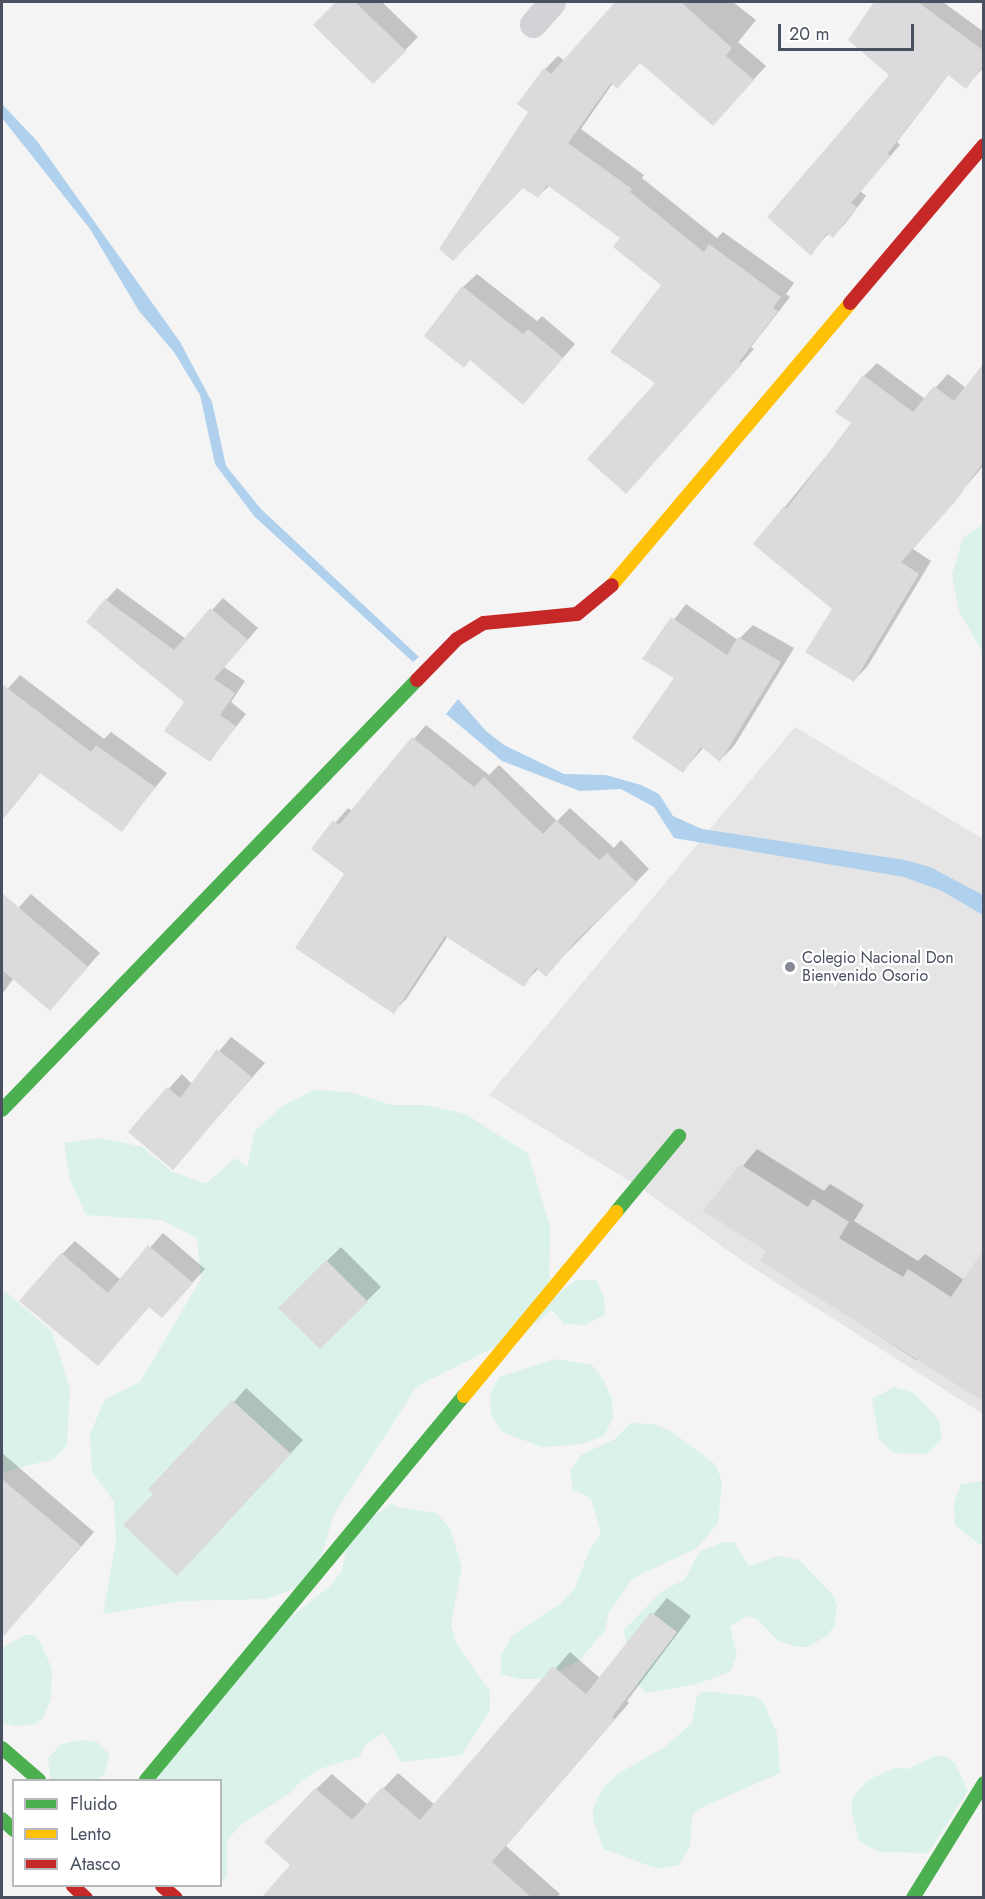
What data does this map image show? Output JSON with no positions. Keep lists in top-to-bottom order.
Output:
{
  "places": ["Colegio Nacional Don Bienvenido Osorio"],
  "legend": ["Fluido", "Lento", "Atasco"],
  "scale_bar": "20 m"
}
